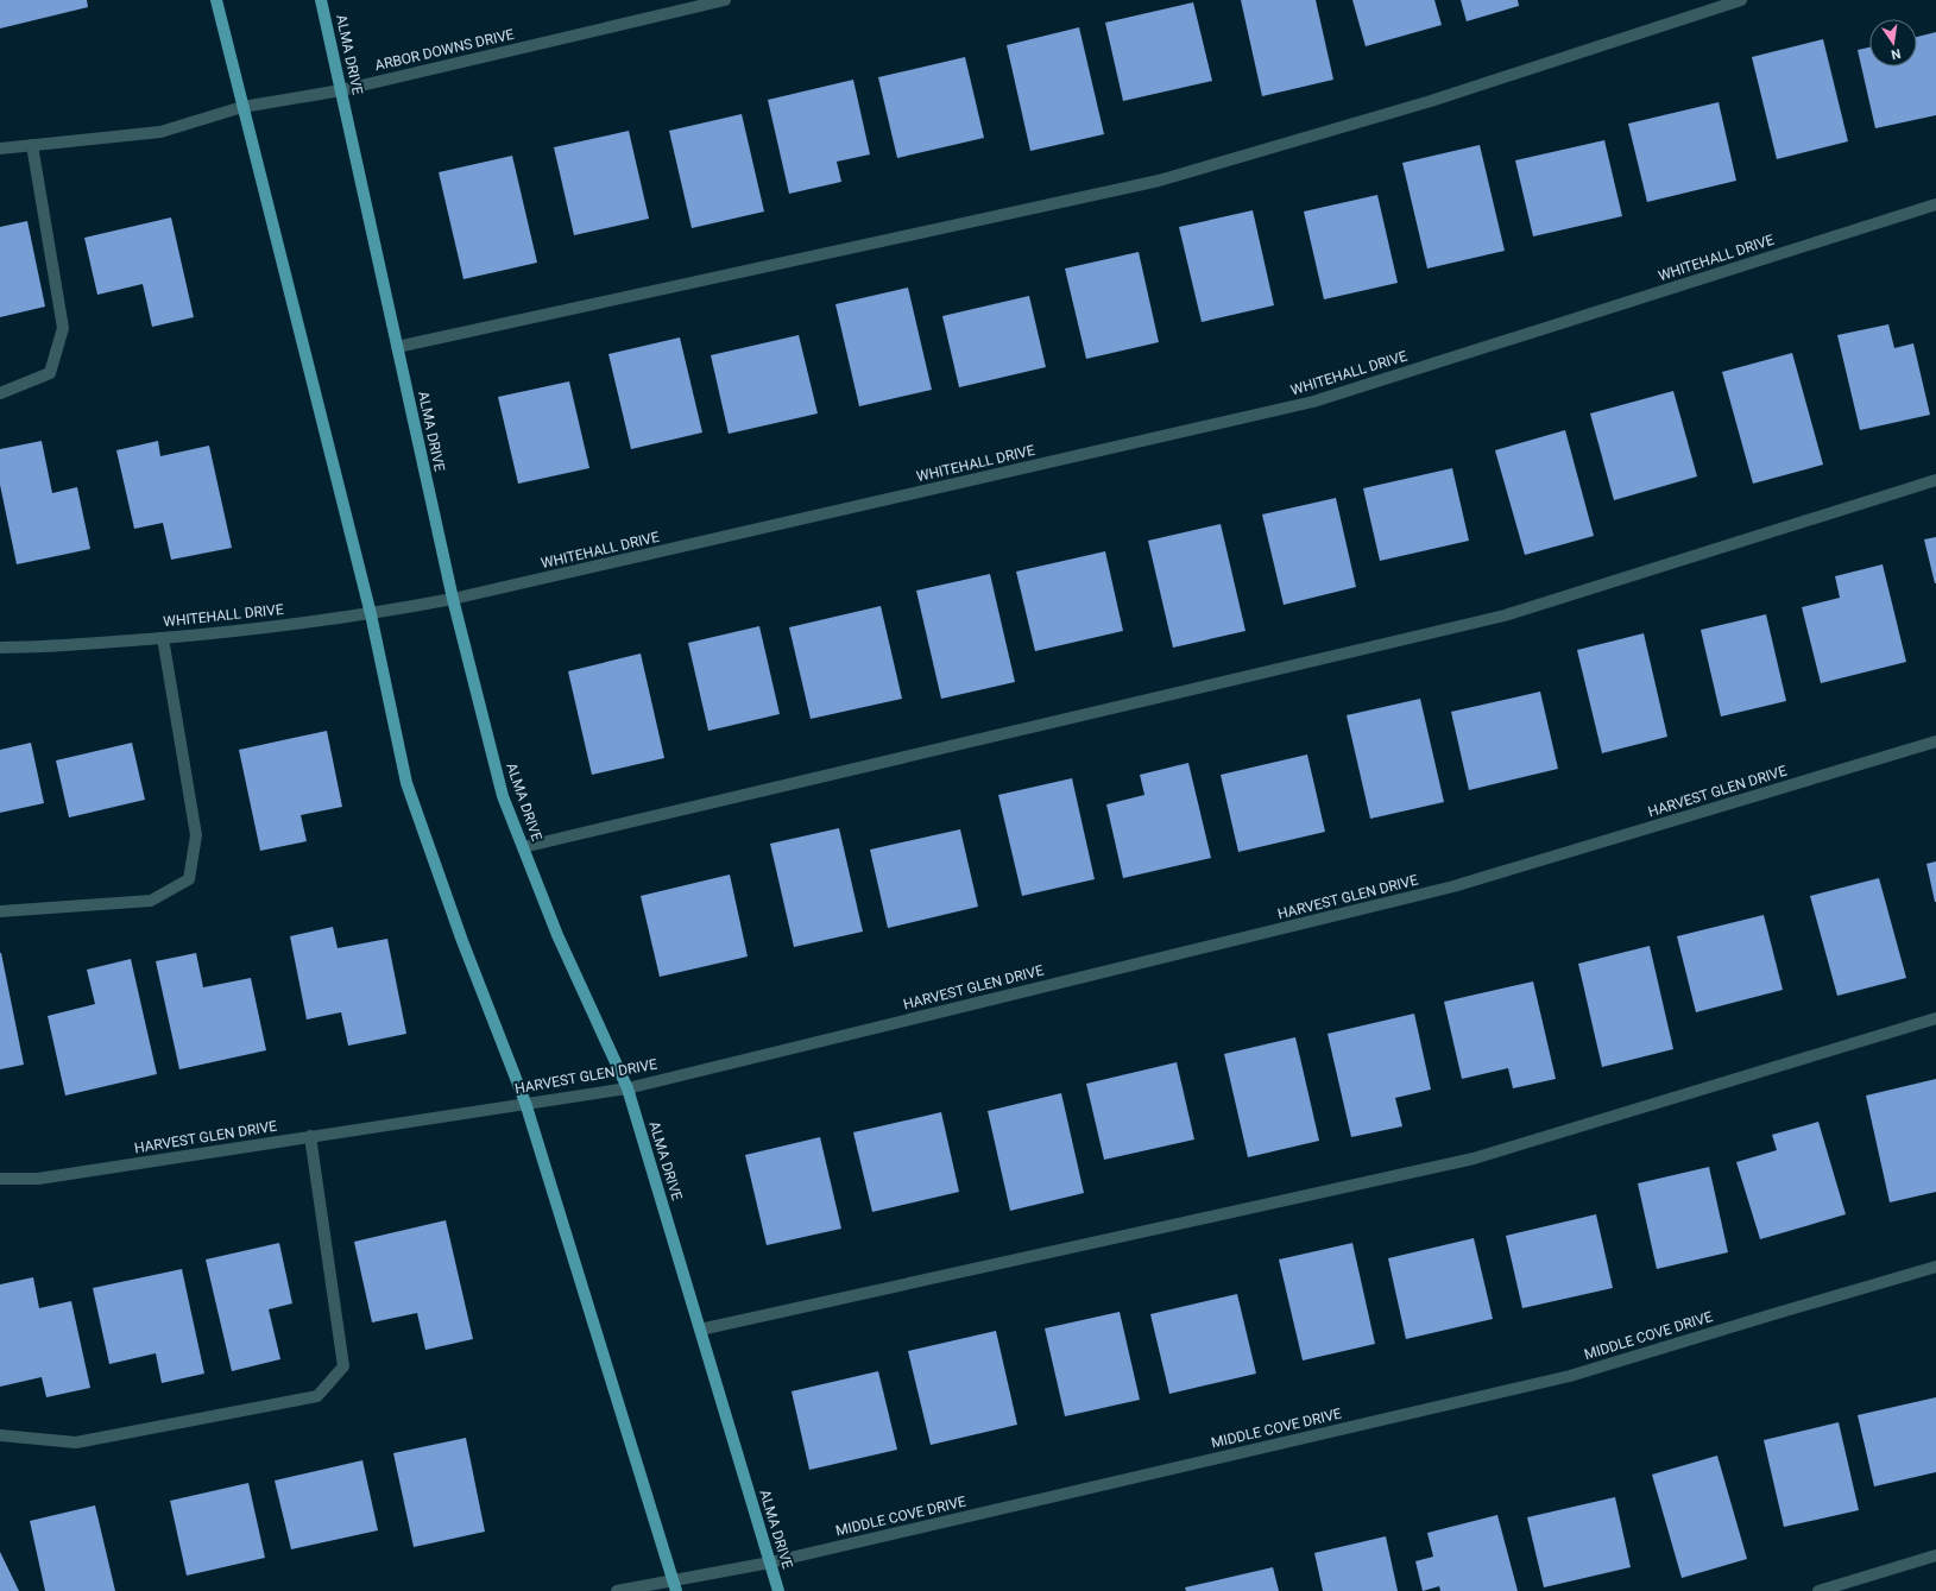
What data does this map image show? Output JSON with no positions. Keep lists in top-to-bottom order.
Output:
{
  "streets": {
    "main road": ["ALMA DRIVE"],
    "street": [
      "ARBOR DOWNS DRIVE",
      "WHITEHALL DRIVE",
      "HARVEST GLEN DRIVE",
      "MIDDLE COVE DRIVE"
    ]
  },
  "crossings": [
    ["ARBOR DOWNS DRIVE", "ALMA DRIVE"],
    ["ALMA DRIVE", "WHITEHALL DRIVE"],
    ["ALMA DRIVE", "HARVEST GLEN DRIVE"],
    ["ALMA DRIVE", "MIDDLE COVE DRIVE"]
  ],
  "north": "bottom"
}
